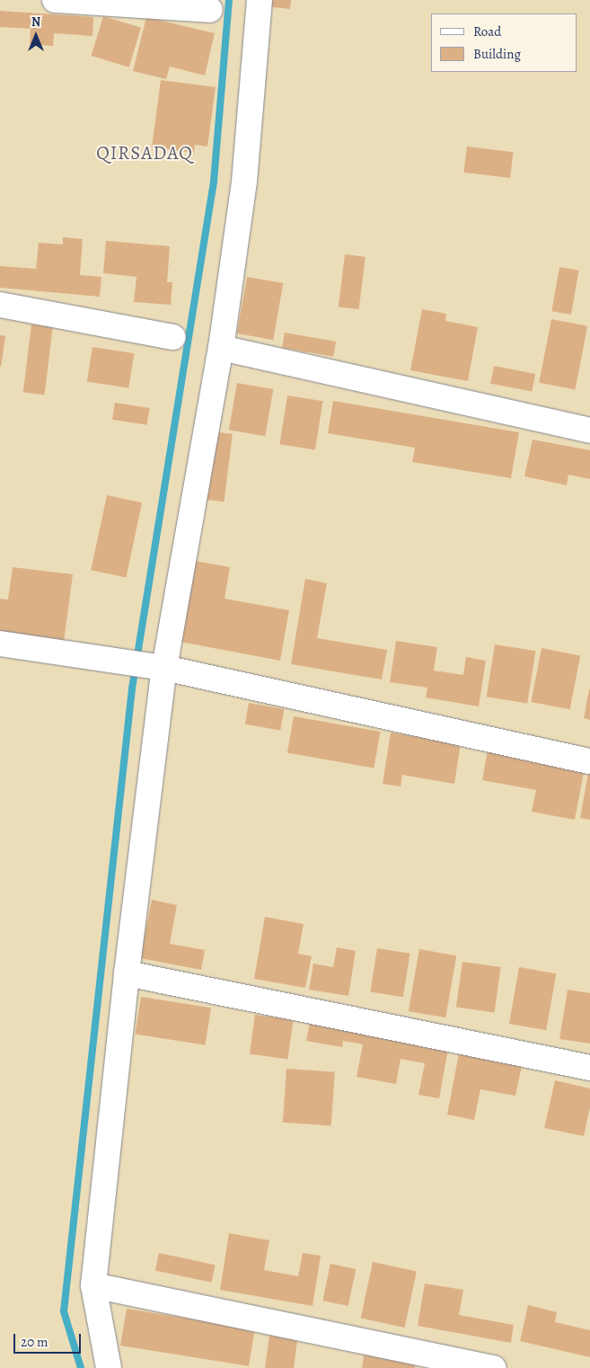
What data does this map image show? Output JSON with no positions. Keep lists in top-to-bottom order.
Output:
{
  "districts": ["QIRSADAQ"],
  "legend": ["Road", "Building"],
  "scale_bar": "20 m",
  "north": "top"
}
